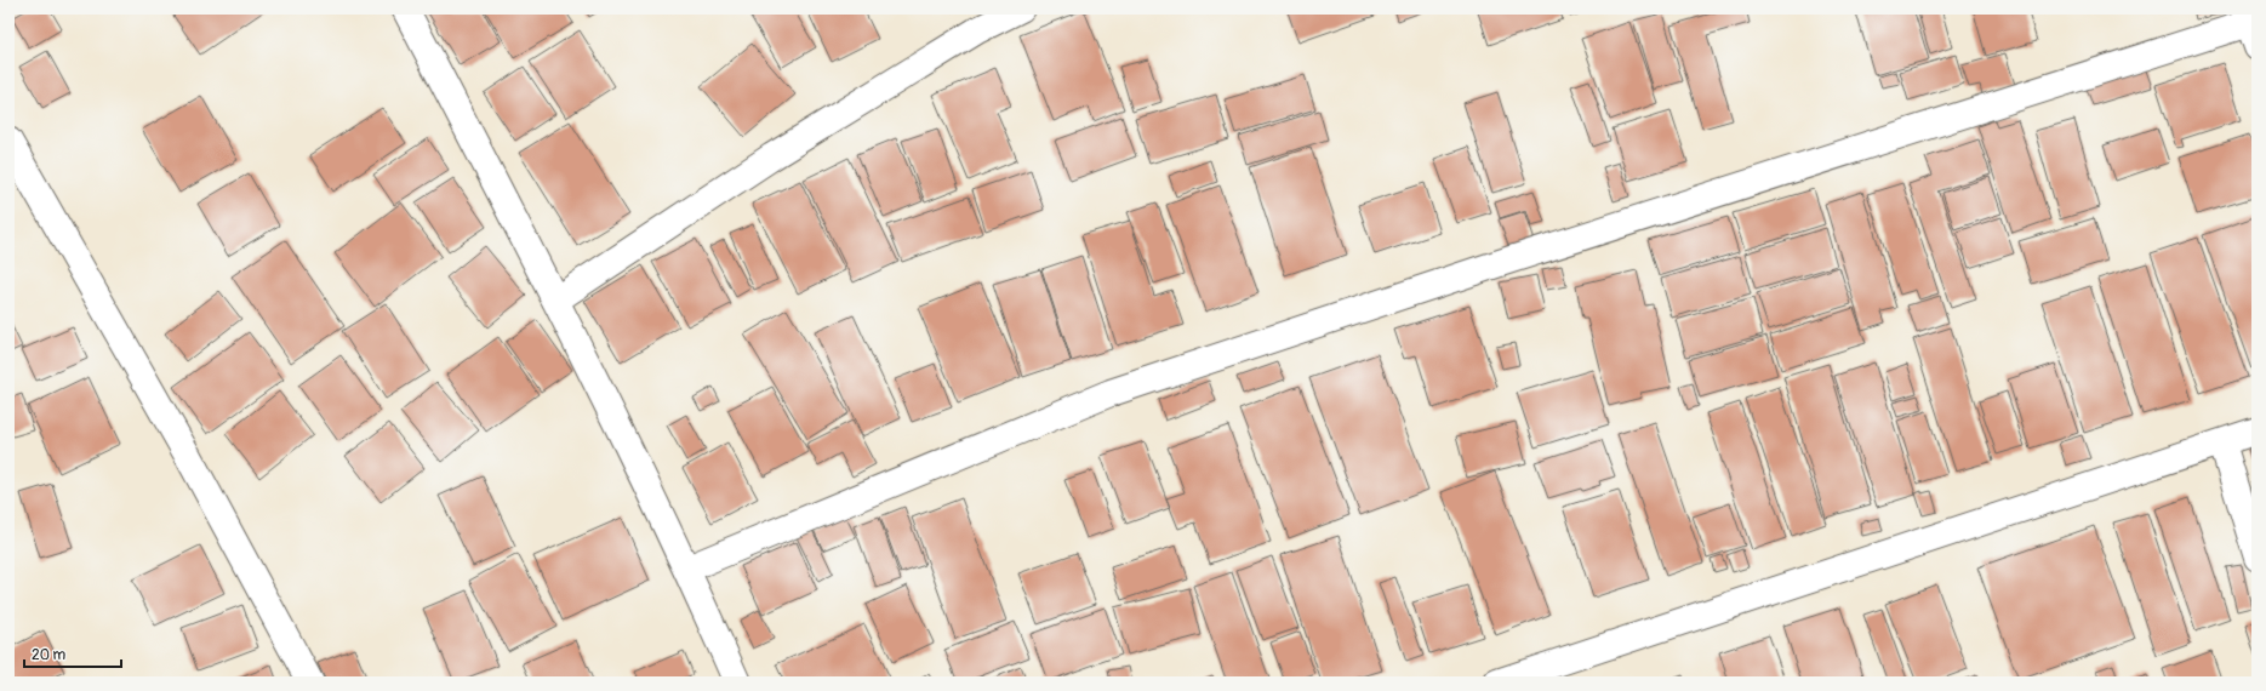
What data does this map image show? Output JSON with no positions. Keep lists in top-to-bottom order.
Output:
{
  "scale_bar": "20 m"
}
